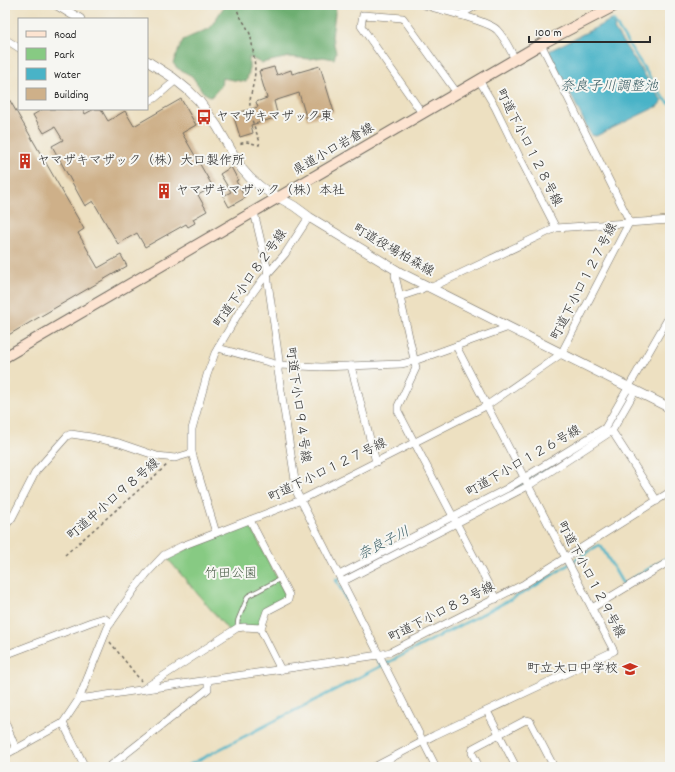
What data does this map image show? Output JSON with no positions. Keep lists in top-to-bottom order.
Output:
{
  "streets": {
    "main road": ["県道小口岩倉線"],
    "street": [
      "町道下小口１２８号線",
      "町道役場柏森線",
      "町道下小口８２号線",
      "町道下小口１２７号線",
      "町道下小口９４号線",
      "町道下小口１２６号線",
      "町道下小口１２９号線",
      "町道下小口８３号線"
    ],
    "path": ["町道中小口９８号線"]
  },
  "crossings": [
    ["町道下小口１２８号線", "県道小口岩倉線"],
    ["県道小口岩倉線", "町道役場柏森線"],
    ["県道小口岩倉線", "町道下小口１２７号線"],
    ["県道小口岩倉線", "町道下小口９４号線"],
    ["町道役場柏森線", "町道下小口８２号線"],
    ["町道役場柏森線", "町道下小口１２７号線"],
    ["町道役場柏森線", "町道下小口１２６号線"],
    ["町道下小口８２号線", "町道下小口１２７号線"],
    ["町道下小口８２号線", "町道下小口９４号線"],
    ["町道下小口１２７号線", "町道下小口９４号線"],
    ["町道下小口１２７号線", "町道下小口１２９号線"],
    ["町道下小口９４号線", "町道下小口１２９号線"],
    ["町道下小口９４号線", "町道下小口８３号線"],
    ["町道下小口１２６号線", "町道下小口１２９号線"],
    ["町道下小口１２９号線", "町道下小口８３号線"]
  ],
  "water": ["奈良子川調整池", "奈良子川"],
  "parks": ["竹田公園"],
  "places": {
    "bus stop": ["ヤマザキマザック東"],
    "building": ["ヤマザキマザック（株）大口製作所", "ヤマザキマザック（株）本社"],
    "school or university": ["町立大口中学校"]
  },
  "legend": [
    "Road",
    "Park",
    "Water",
    "Building"
  ],
  "scale_bar": "100 m"
}
